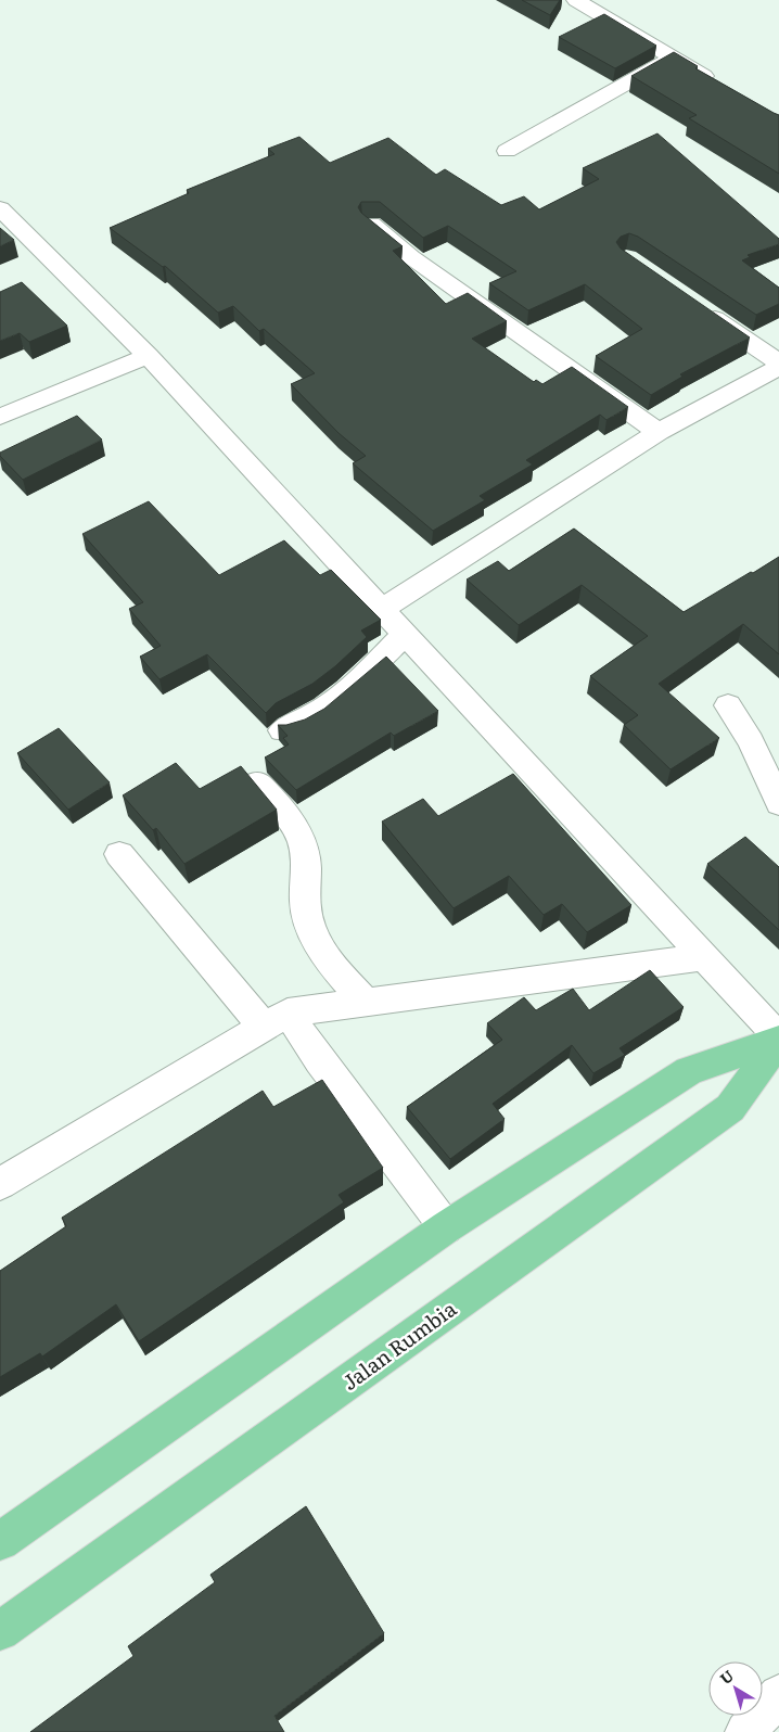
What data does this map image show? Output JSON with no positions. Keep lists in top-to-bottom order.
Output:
{
  "streets": {
    "highway": ["Jalan Rumbia"]
  },
  "north": "top left"
}
